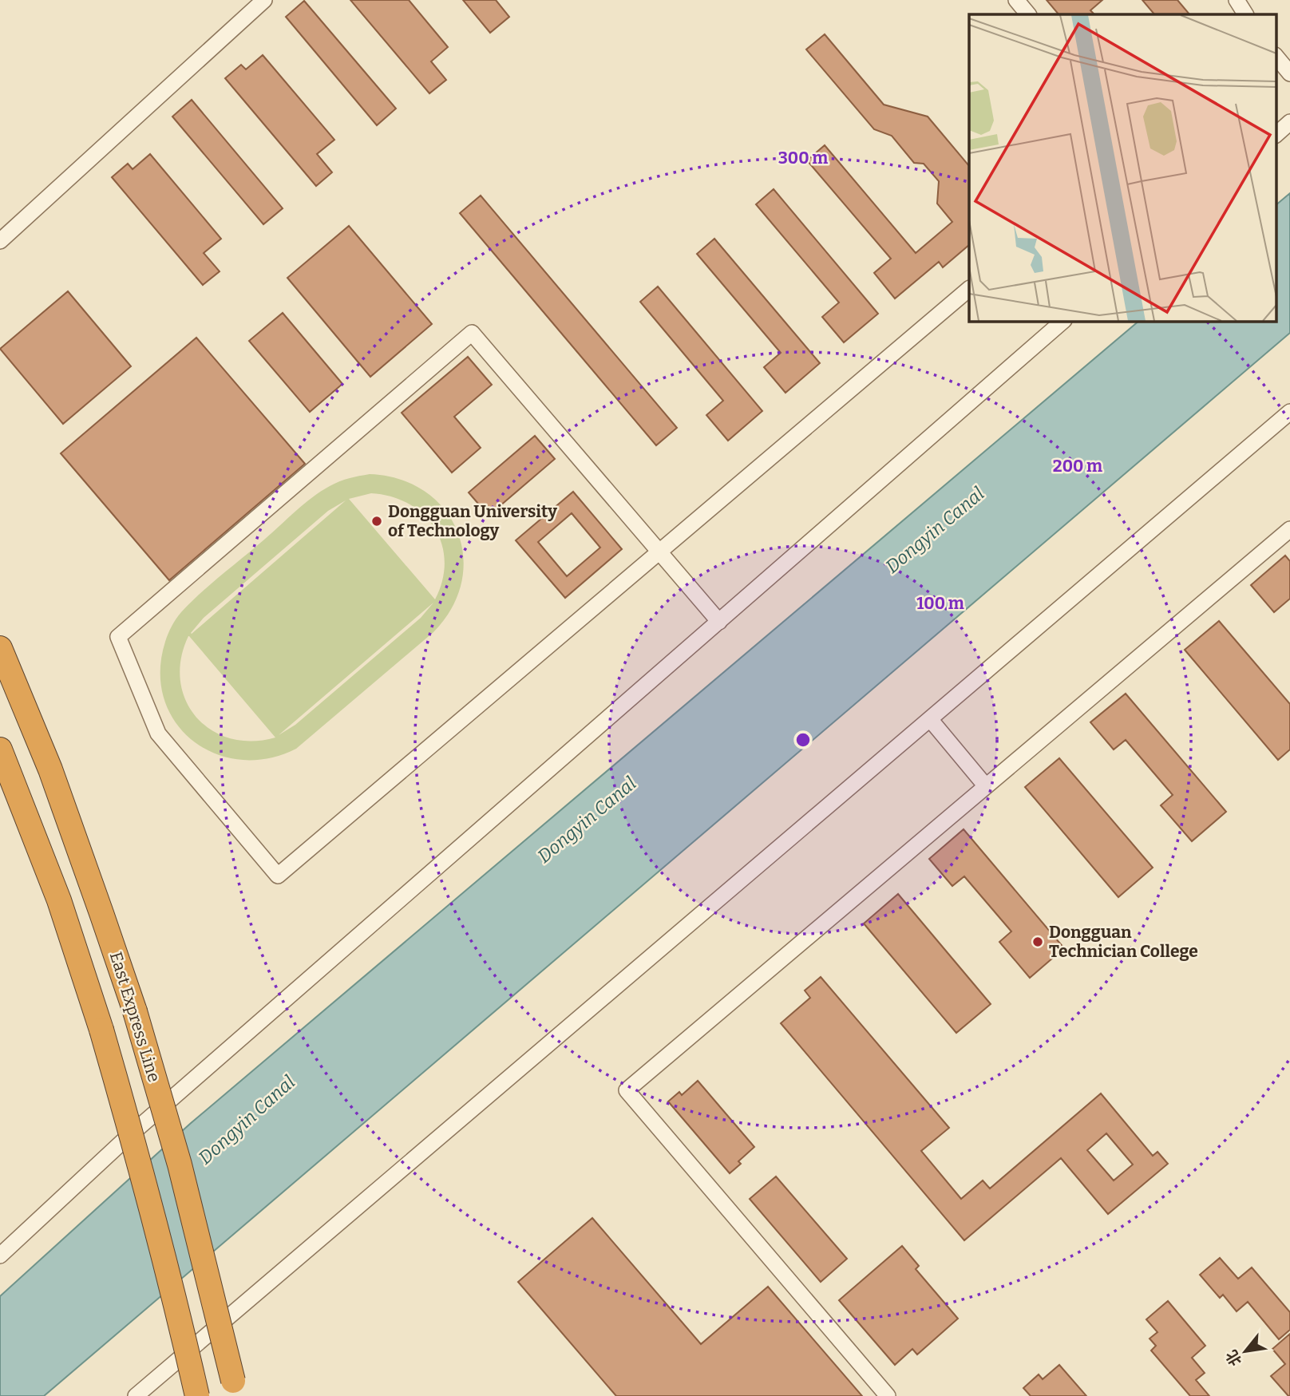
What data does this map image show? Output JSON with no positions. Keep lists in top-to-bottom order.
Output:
{
  "streets": {
    "highway": ["East Express Line"]
  },
  "water": ["Dongyin Canal"],
  "places": ["Dongguan University of Technology", "Dongguan Technician College"],
  "north": "bottom left",
  "rings": ["300 m", "200 m", "100 m"]
}
